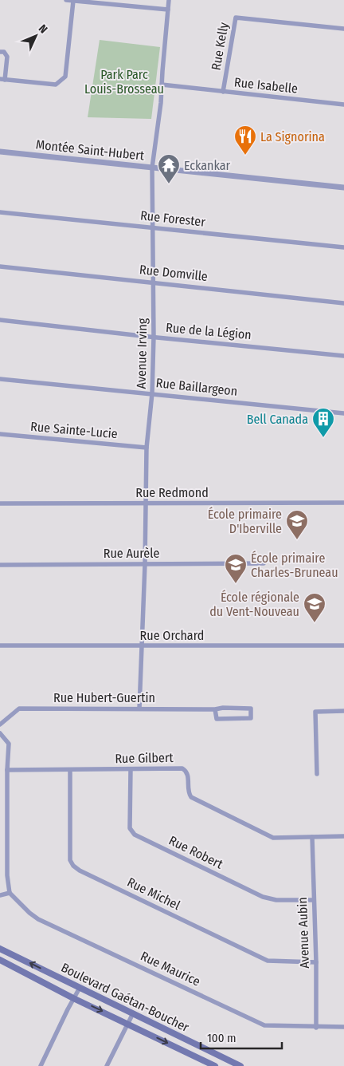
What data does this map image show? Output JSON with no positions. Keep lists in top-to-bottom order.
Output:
{
  "streets": {
    "main road": ["Boulevard Gaétan-Boucher"],
    "street": [
      "Rue Kelly",
      "Rue Isabelle",
      "Montée Saint-Hubert",
      "Rue Forester",
      "Rue Domville",
      "Rue de la Légion",
      "Avenue Irving",
      "Rue Baillargeon",
      "Rue Sainte-Lucie",
      "Rue Redmond",
      "Rue Aurèle",
      "Rue Orchard",
      "Rue Hubert-Guertin",
      "Rue Gilbert",
      "Rue Robert",
      "Rue Michel",
      "Avenue Aubin",
      "Rue Maurice"
    ]
  },
  "crossings": [
    ["Rue Kelly", "Rue Isabelle"],
    ["Rue Isabelle", "Avenue Irving"],
    ["Montée Saint-Hubert", "Avenue Irving"],
    ["Rue Forester", "Avenue Irving"],
    ["Rue Domville", "Avenue Irving"],
    ["Rue de la Légion", "Avenue Irving"],
    ["Avenue Irving", "Rue Baillargeon"],
    ["Avenue Irving", "Rue Sainte-Lucie"],
    ["Avenue Irving", "Rue Redmond"],
    ["Avenue Irving", "Rue Aurèle"],
    ["Avenue Irving", "Rue Orchard"],
    ["Avenue Irving", "Rue Hubert-Guertin"],
    ["Rue Gilbert", "Rue Robert"],
    ["Rue Gilbert", "Rue Michel"],
    ["Rue Gilbert", "Avenue Aubin"],
    ["Rue Robert", "Avenue Aubin"],
    ["Rue Michel", "Avenue Aubin"],
    ["Avenue Aubin", "Rue Maurice"]
  ],
  "parks": ["Park Parc Louis-Brosseau"],
  "places": {
    "restaurant": ["La Signorina"],
    "temple": ["Eckankar"],
    "building": ["Bell Canada"],
    "school or university": ["École primaire D'Iberville", "École primaire Charles-Bruneau", "École régionale du Vent-Nouveau"]
  },
  "scale_bar": "100 m",
  "north": "top right"
}
